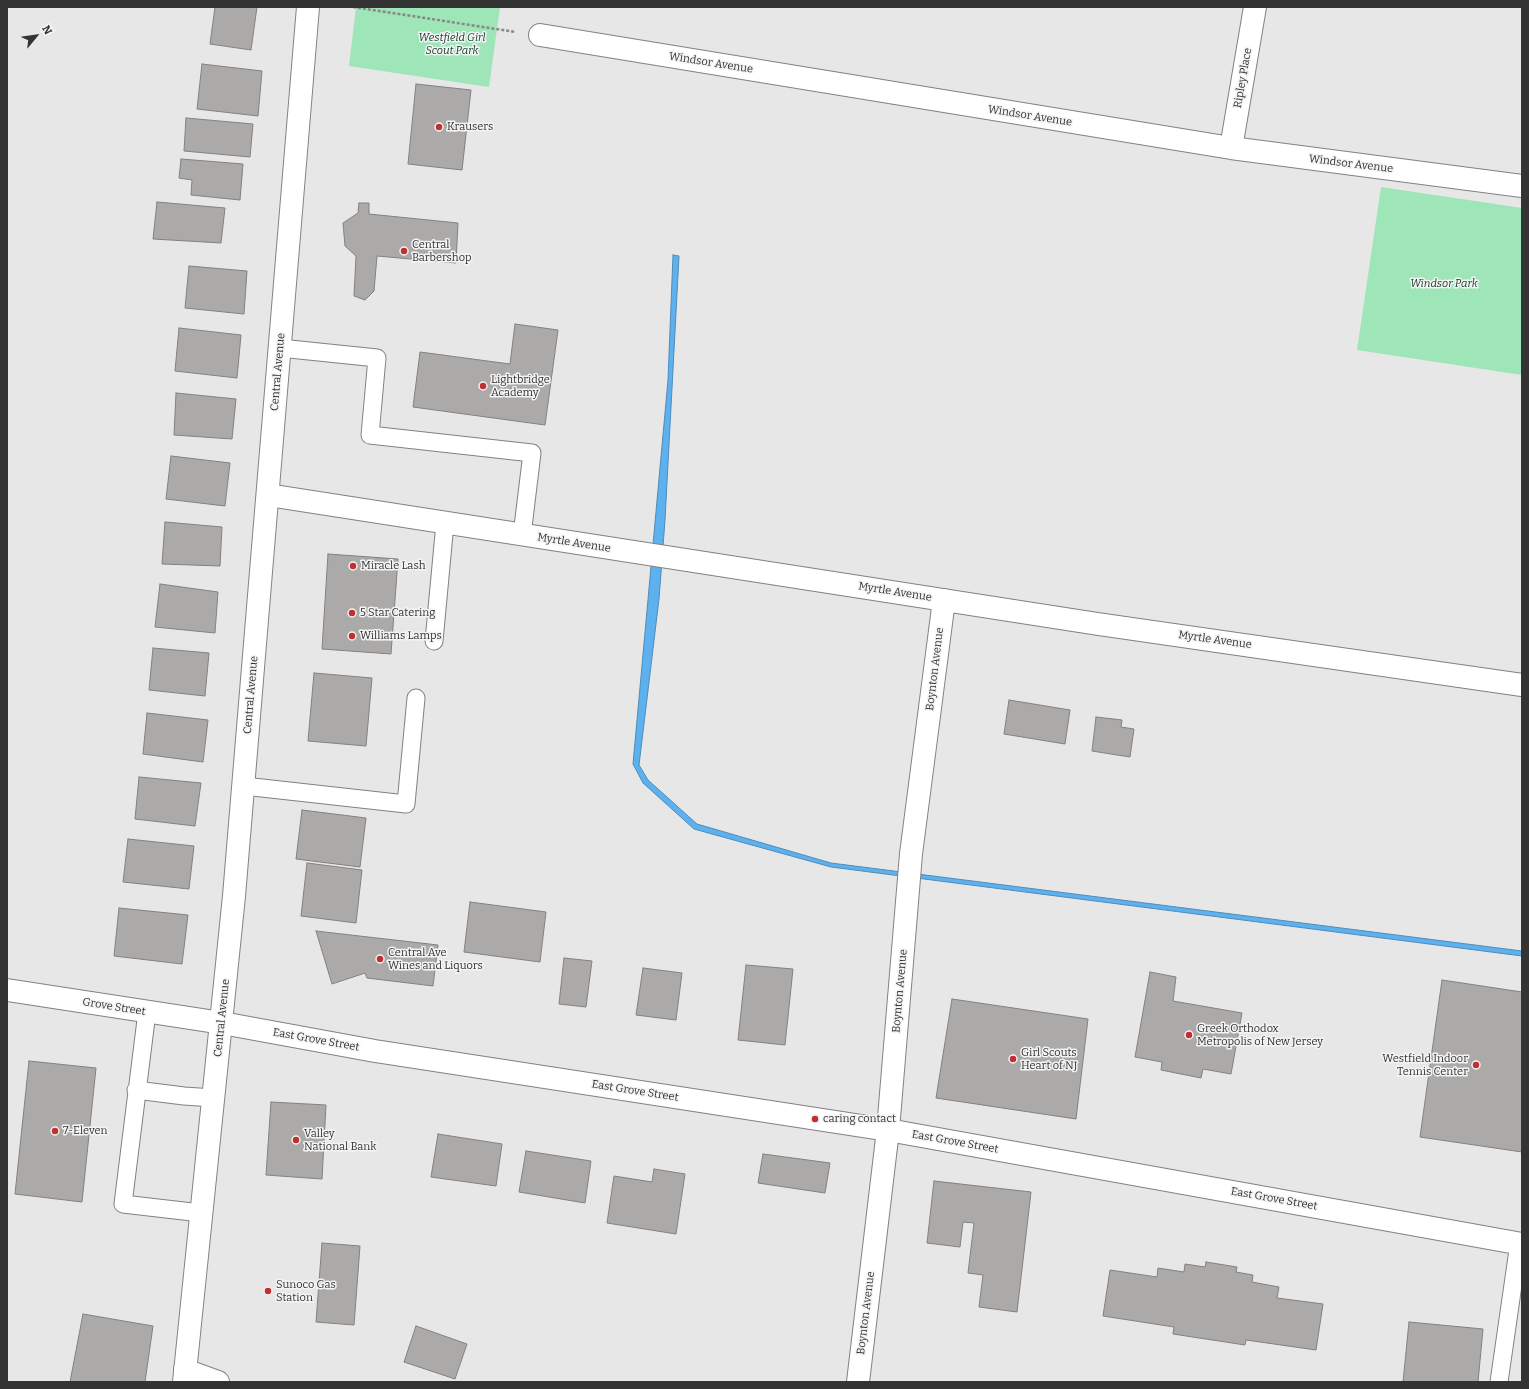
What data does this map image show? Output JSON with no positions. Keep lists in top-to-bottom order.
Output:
{
  "streets": {
    "street": [
      "Windsor Avenue",
      "Ripley Place",
      "Central Avenue",
      "Myrtle Avenue",
      "Boynton Avenue",
      "Grove Street",
      "East Grove Street"
    ]
  },
  "crossings": [
    ["Windsor Avenue", "Ripley Place"],
    ["Central Avenue", "Myrtle Avenue"],
    ["Central Avenue", "Grove Street"],
    ["Central Avenue", "East Grove Street"],
    ["Myrtle Avenue", "Boynton Avenue"],
    ["Boynton Avenue", "East Grove Street"],
    ["Grove Street", "East Grove Street"]
  ],
  "parks": ["Westfield Girl Scout Park", "Windsor Park"],
  "places": [
    "Krausers",
    "Central Barbershop",
    "Lightbridge Academy",
    "Miracle Lash",
    "5 Star Catering",
    "Williams Lamps",
    "Central Ave Wines and Liquors",
    "Greek Orthodox Metropolis of New Jersey",
    "Girl Scouts Heart of NJ",
    "Westfield Indoor Tennis Center",
    "caring contact",
    "7-Eleven",
    "Valley National Bank",
    "Sunoco Gas Station"
  ],
  "north": "top right"
}
